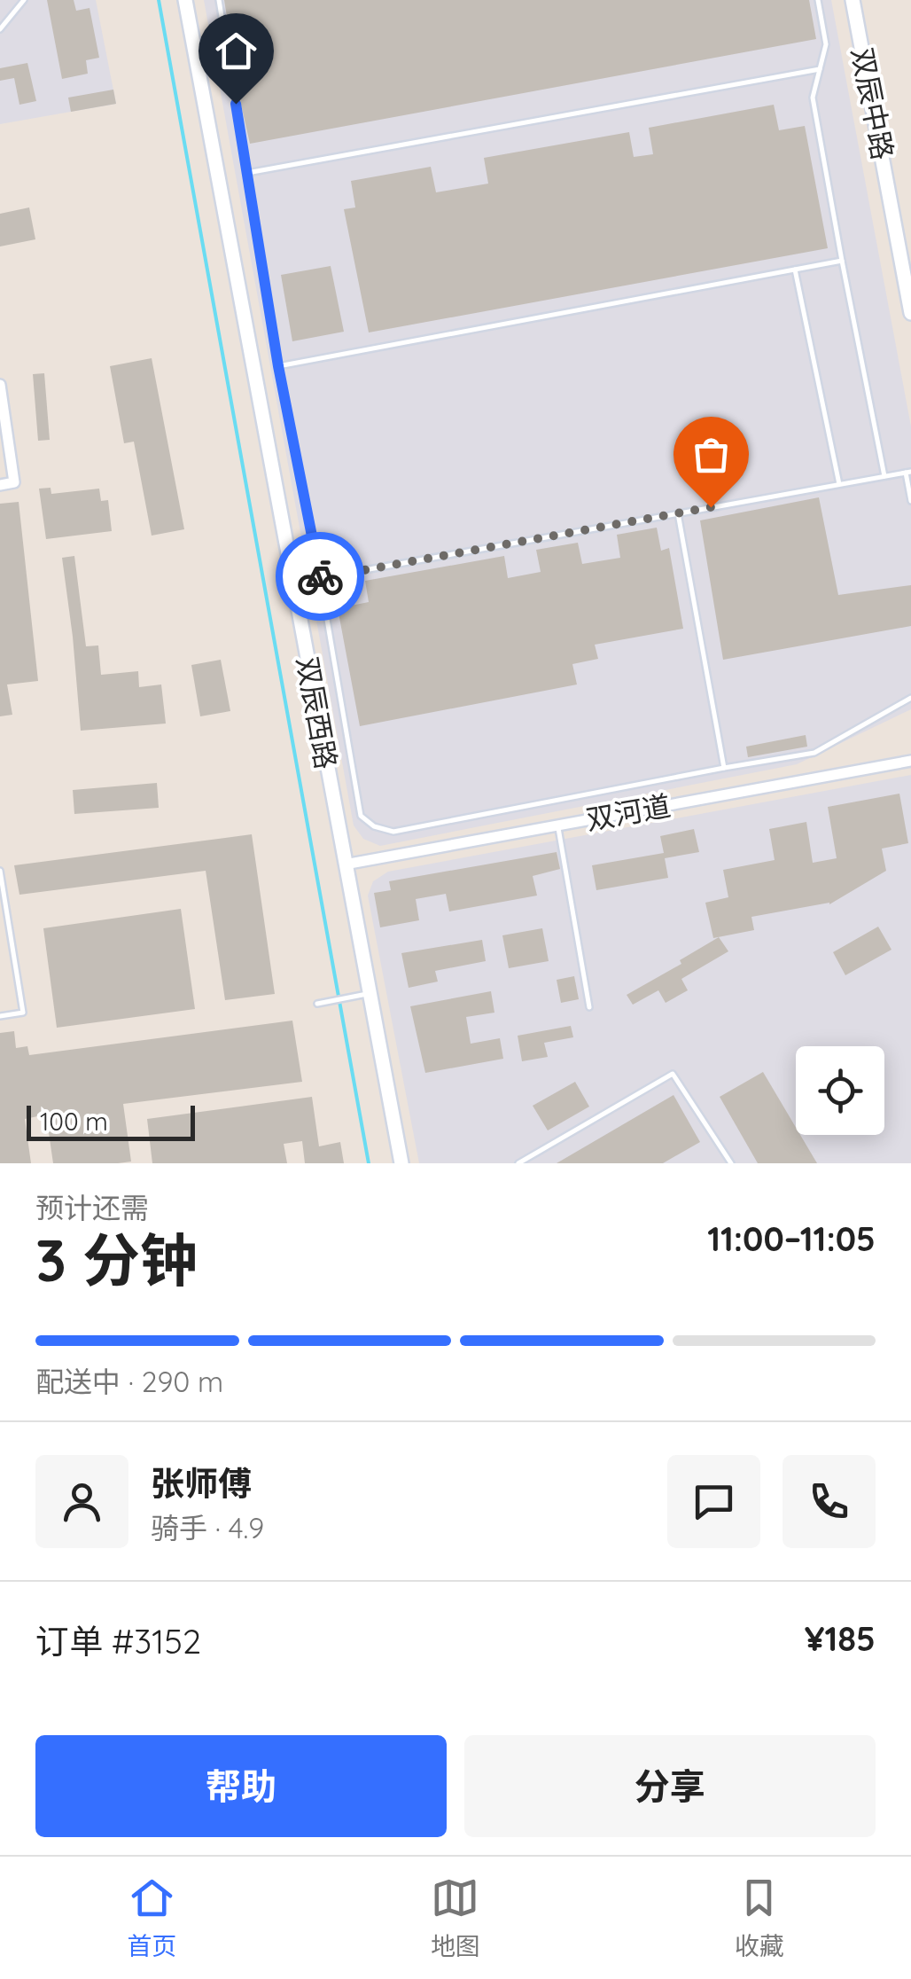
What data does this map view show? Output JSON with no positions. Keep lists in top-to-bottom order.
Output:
{
  "streets": {
    "main road": ["双辰中路", "双辰西路"],
    "street": ["双河道"]
  },
  "crossings": [
    ["双辰西路", "双河道"]
  ],
  "scale_bar": "100 m",
  "page": {
    "scale": "100 m",
    "heading": ["3 分钟", "预计还需", "11:00–11:05"],
    "panel": [
      "张师傅",
      "骑手 · 4.9",
      "订单 #3152",
      "¥185"
    ],
    "bar": "配送中 · 290 m",
    "buttons": ["帮助", "分享"],
    "tabs": ["首页", "地图", "收藏"]
  }
}
